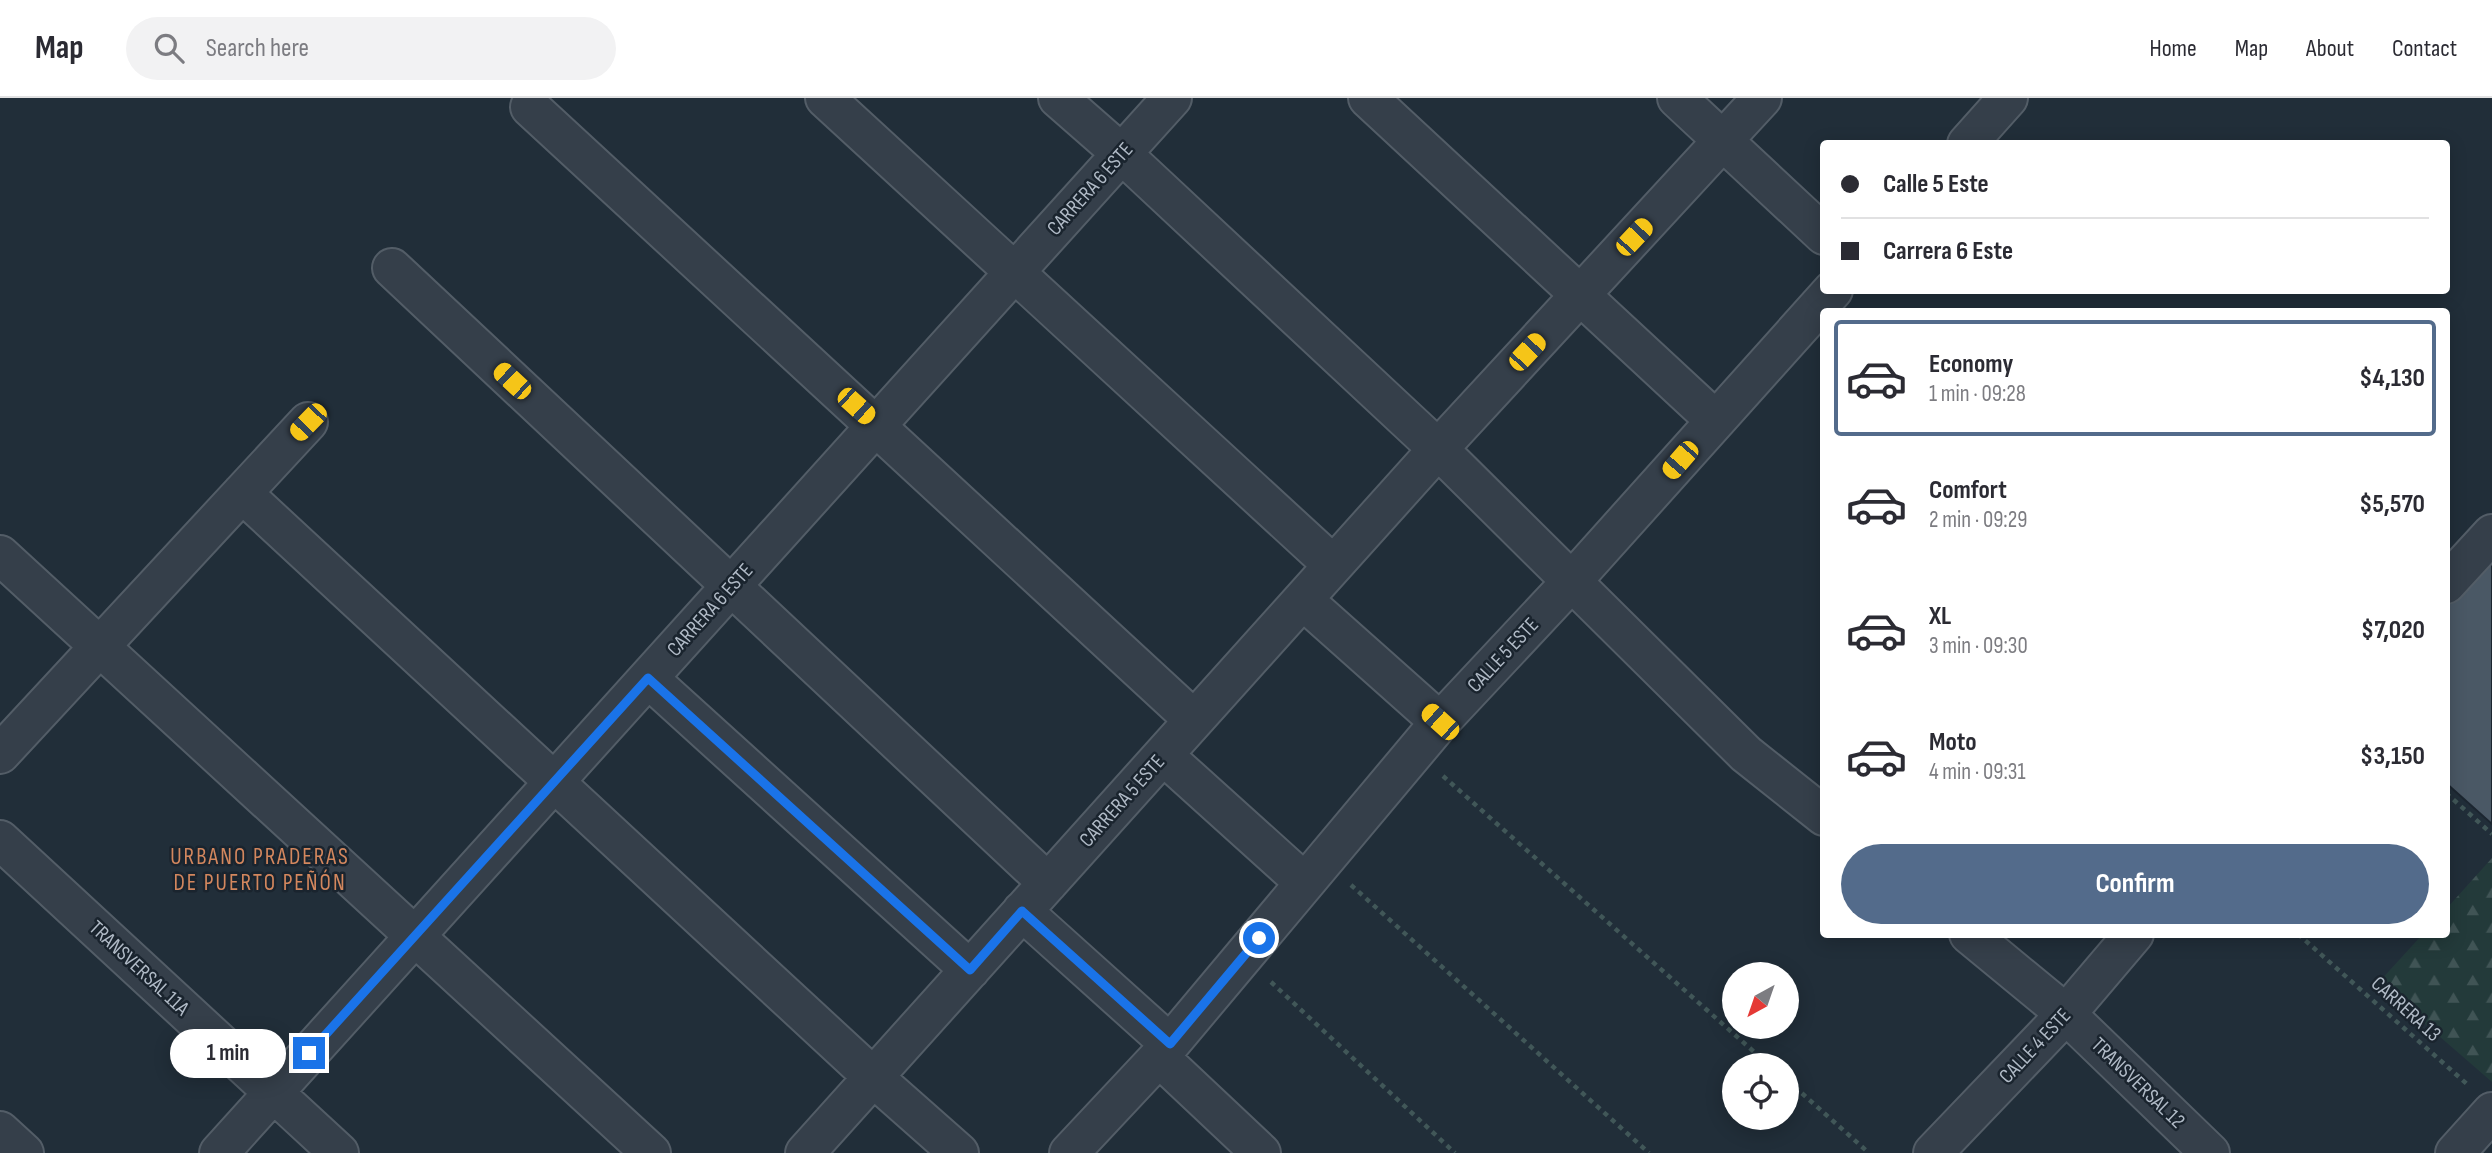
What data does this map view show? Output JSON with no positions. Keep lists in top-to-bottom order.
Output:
{
  "streets": {
    "street": [
      "CARRERA 6 ESTE",
      "CALLE 5 ESTE",
      "CARRERA 5 ESTE",
      "TRANSVERSAL 11A",
      "CALLE 4 ESTE",
      "TRANSVERSAL 12"
    ],
    "path": ["CARRERA 13"]
  },
  "crossings": [
    ["CARRERA 6 ESTE", "TRANSVERSAL 11A"],
    ["CALLE 4 ESTE", "TRANSVERSAL 12"]
  ],
  "districts": ["URBANO PRADERAS DE PUERTO PEÑÓN"],
  "north": "bottom left",
  "page": {
    "header": "Map",
    "search": "Search here",
    "nav": [
      "Home",
      "Map",
      "About",
      "Contact"
    ],
    "banner": ["Calle 5 Este", "Carrera 6 Este"],
    "list": [
      {
        "name": "Economy",
        "note": "1 min · 09:28",
        "value": "$4,130"
      },
      {
        "name": "Comfort",
        "note": "2 min · 09:29",
        "value": "$5,570"
      },
      {
        "name": "XL",
        "note": "3 min · 09:30",
        "value": "$7,020"
      },
      {
        "name": "Moto",
        "note": "4 min · 09:31",
        "value": "$3,150"
      }
    ],
    "buttons": "Confirm",
    "bubble": "1 min"
  }
}
